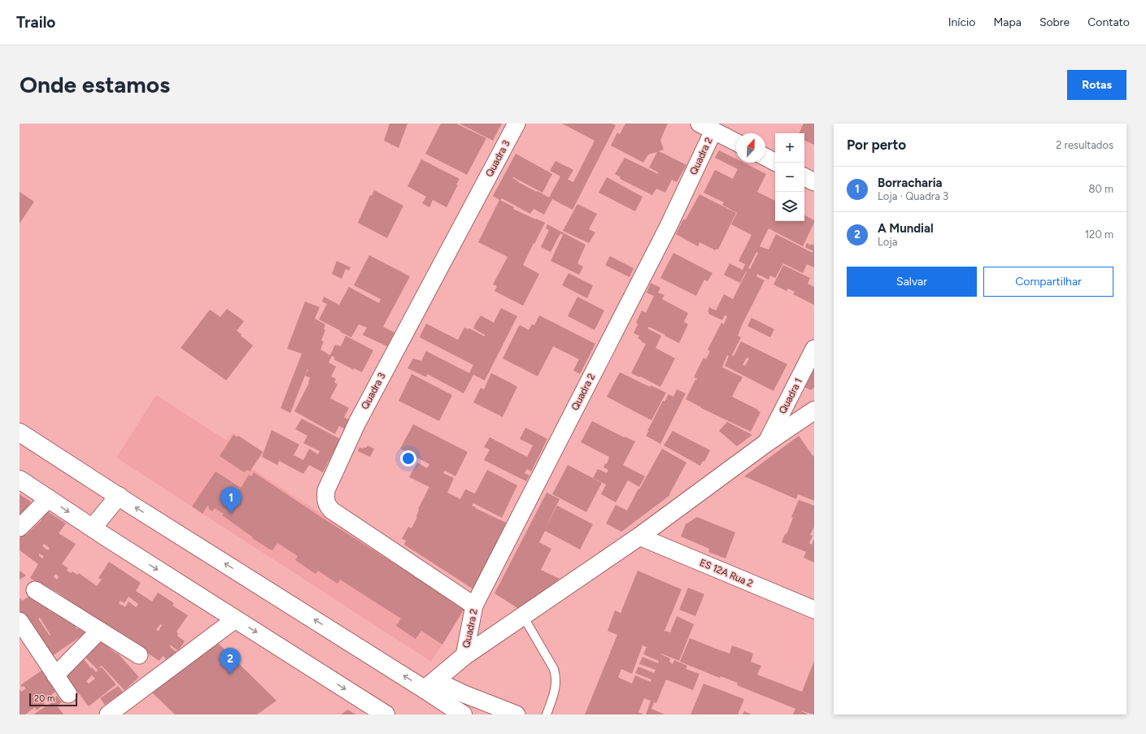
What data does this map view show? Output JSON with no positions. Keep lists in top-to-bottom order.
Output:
{
  "streets": {
    "street": [
      "Quadra 2",
      "Quadra 3",
      "Quadra 1",
      "ES 12A Rua 2"
    ]
  },
  "crossings": [
    ["Quadra 2", "Quadra 3"]
  ],
  "scale_bar": "20 m",
  "north": "top",
  "page": {
    "header": "Trailo",
    "nav": [
      "Início",
      "Mapa",
      "Sobre",
      "Contato"
    ],
    "buttons": [
      "Rotas",
      ["Salvar", "Compartilhar"]
    ],
    "title": "Onde estamos",
    "heading": ["Por perto", "2 resultados"],
    "map_buttons": ["+", "−"],
    "list": [
      {
        "mark": "1",
        "name": "Borracharia",
        "note": "Loja · Quadra 3",
        "value": "80 m"
      },
      {
        "mark": "2",
        "name": "A Mundial",
        "note": "Loja",
        "value": "120 m"
      }
    ],
    "pins": ["1", "2"],
    "scale": "20 m"
  }
}
